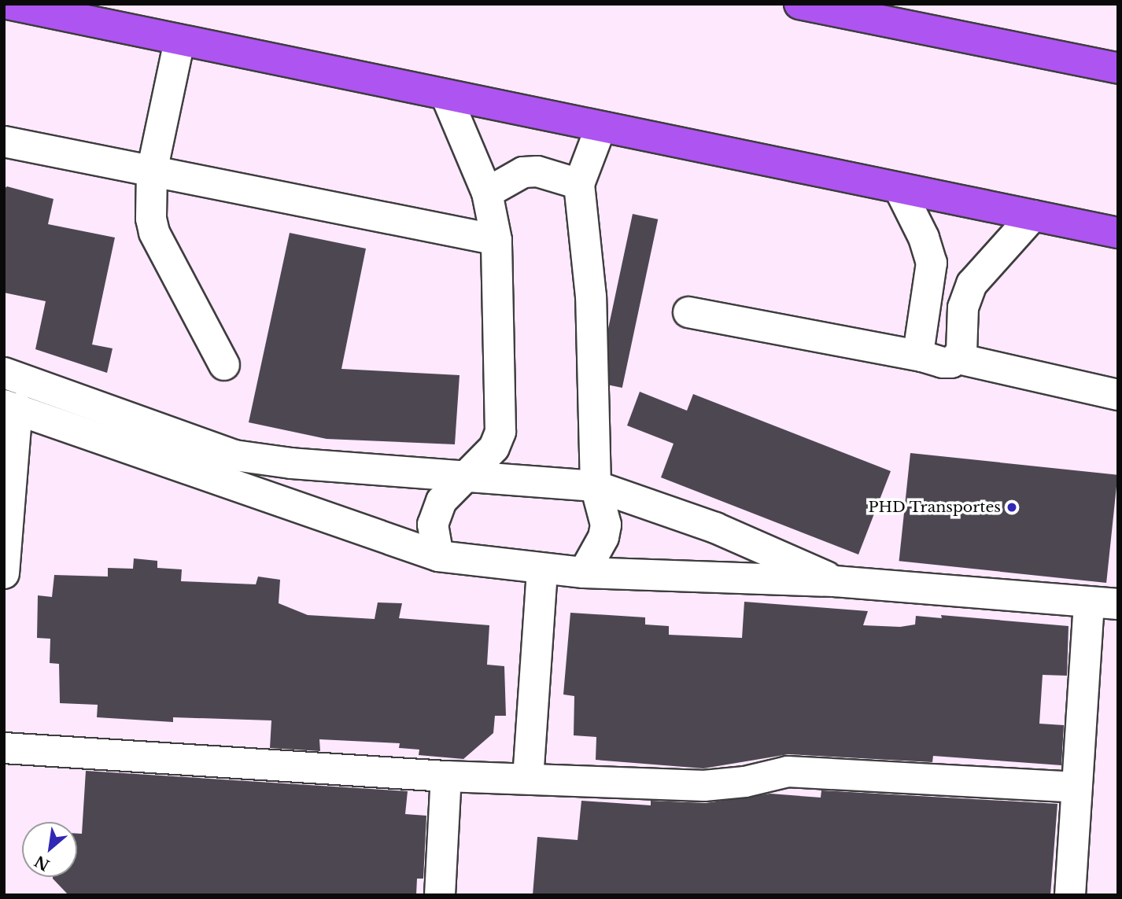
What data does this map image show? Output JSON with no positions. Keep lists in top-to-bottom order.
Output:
{
  "places": ["PHD Transportes"],
  "north": "bottom left"
}
